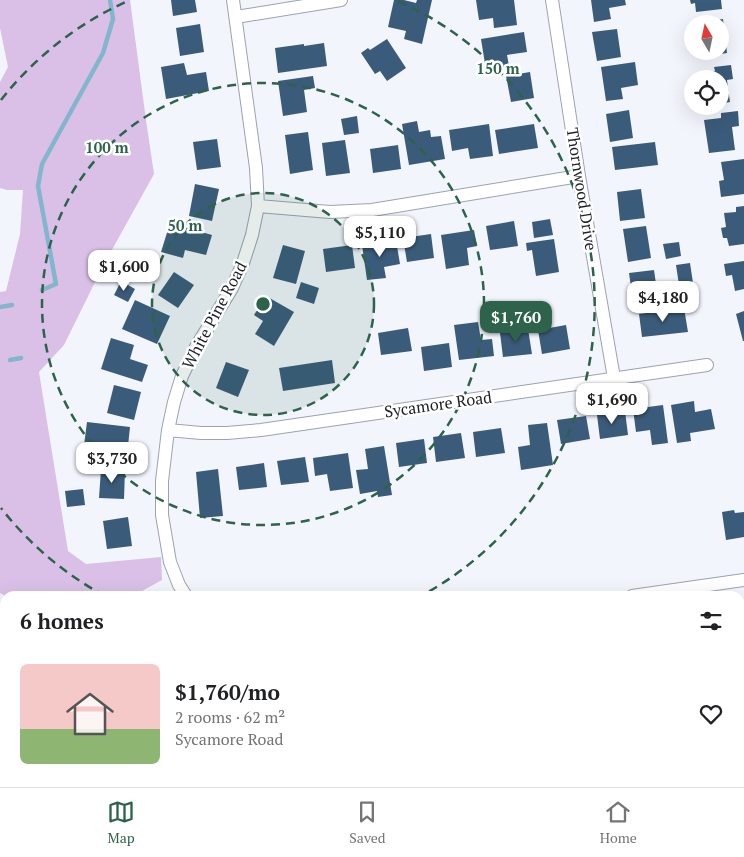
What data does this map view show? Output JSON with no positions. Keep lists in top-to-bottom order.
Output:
{
  "streets": {
    "street": ["Thornwood Drive", "White Pine Road", "Sycamore Road"]
  },
  "crossings": [
    ["Thornwood Drive", "Sycamore Road"],
    ["White Pine Road", "Sycamore Road"]
  ],
  "north": "top",
  "page": {
    "price": [
      "$5,110",
      "$1,600",
      "$4,180",
      "$1,760",
      "$1,690",
      "$3,730"
    ],
    "heading": "6 homes",
    "list": [
      {
        "name": "$1,760/mo",
        "note": "2 rooms · 62 m² · Sycamore Road"
      }
    ],
    "tabs": ["Map", "Saved", "Home"]
  },
  "rings": ["150 m", "100 m", "50 m"]
}
